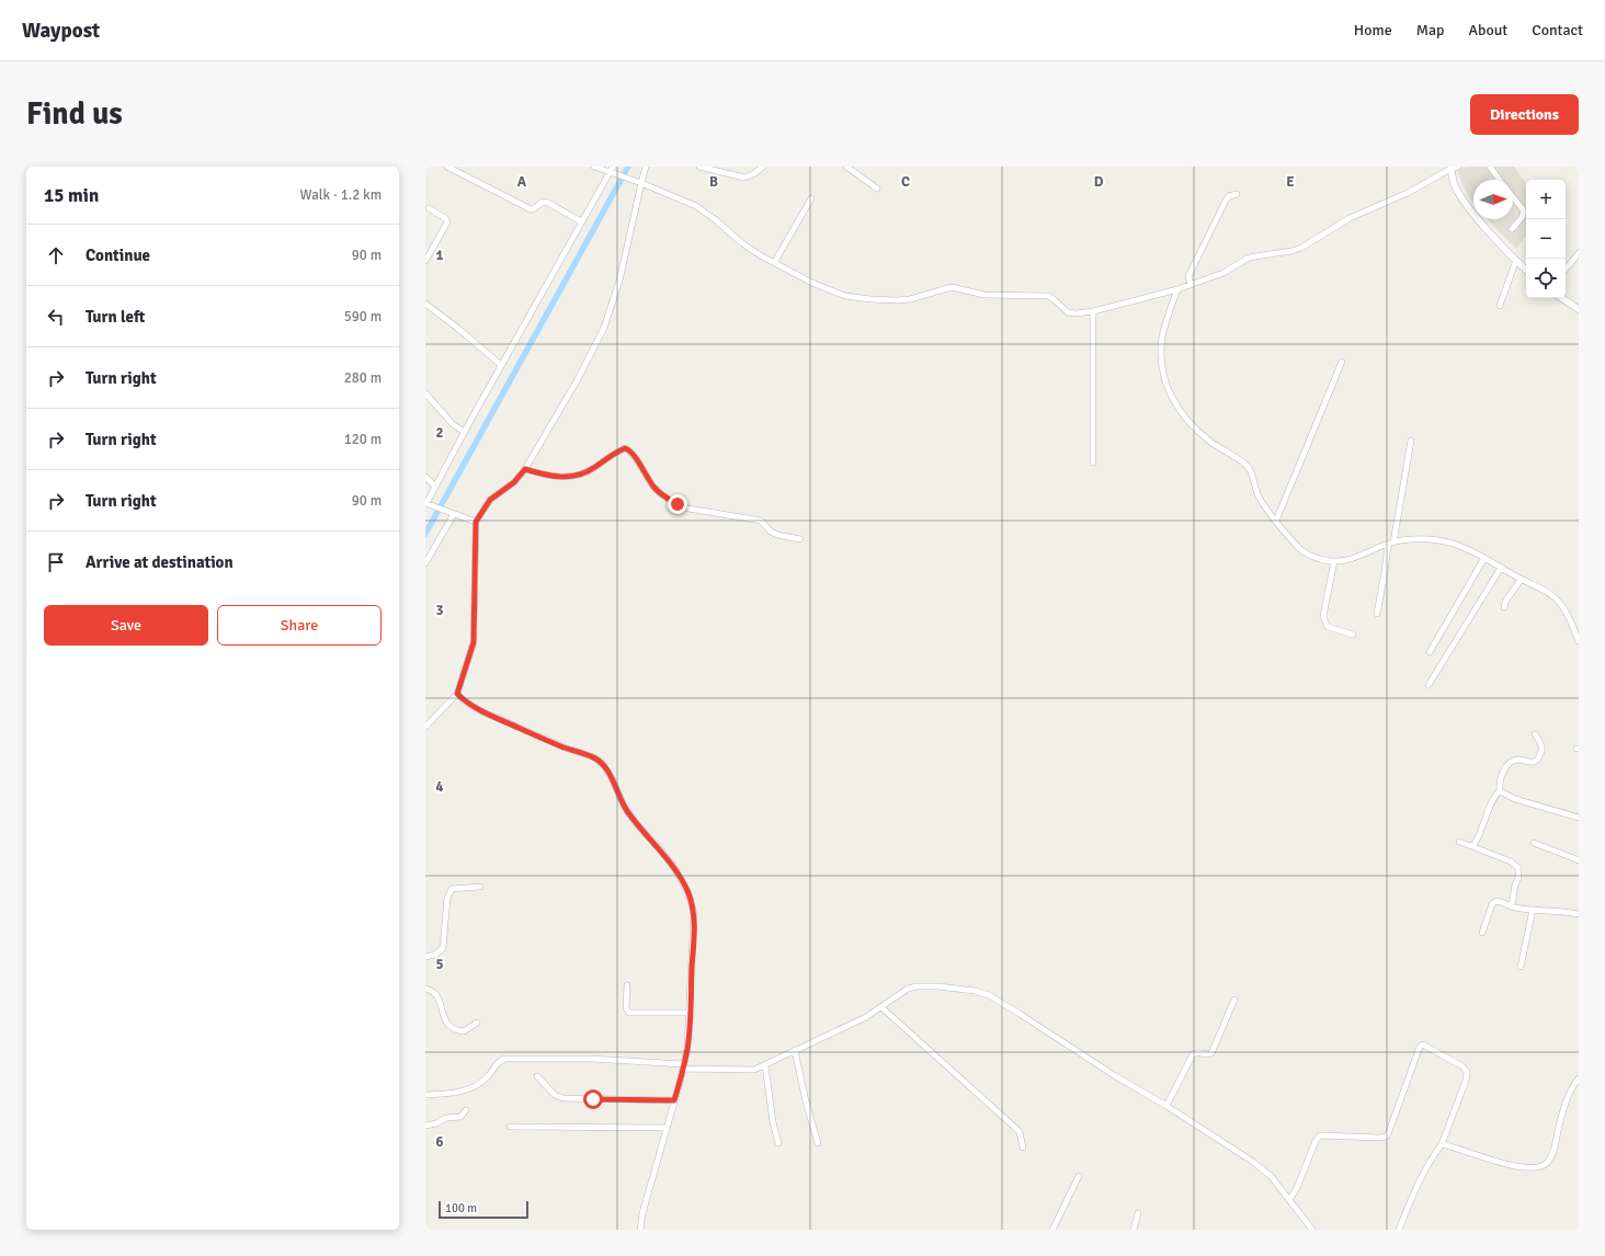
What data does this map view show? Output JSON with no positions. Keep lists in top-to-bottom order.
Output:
{
  "scale_bar": "100 m",
  "north": "right",
  "page": {
    "header": "Waypost",
    "nav": [
      "Home",
      "Map",
      "About",
      "Contact"
    ],
    "buttons": [
      "Directions",
      ["Save", "Share"]
    ],
    "title": "Find us",
    "heading": ["15 min", "Walk · 1.2 km"],
    "map_buttons": ["+", "−"],
    "list": [
      ["Continue", "90 m"],
      ["Turn left", "590 m"],
      ["Turn right", "280 m"],
      ["Turn right", "120 m"],
      ["Turn right", "90 m"],
      "Arrive at destination"
    ],
    "scale": "100 m"
  },
  "grid": {
    "columns": [
      "A",
      "B",
      "C",
      "D",
      "E"
    ],
    "rows": [
      "1",
      "2",
      "3",
      "4",
      "5",
      "6"
    ]
  }
}
